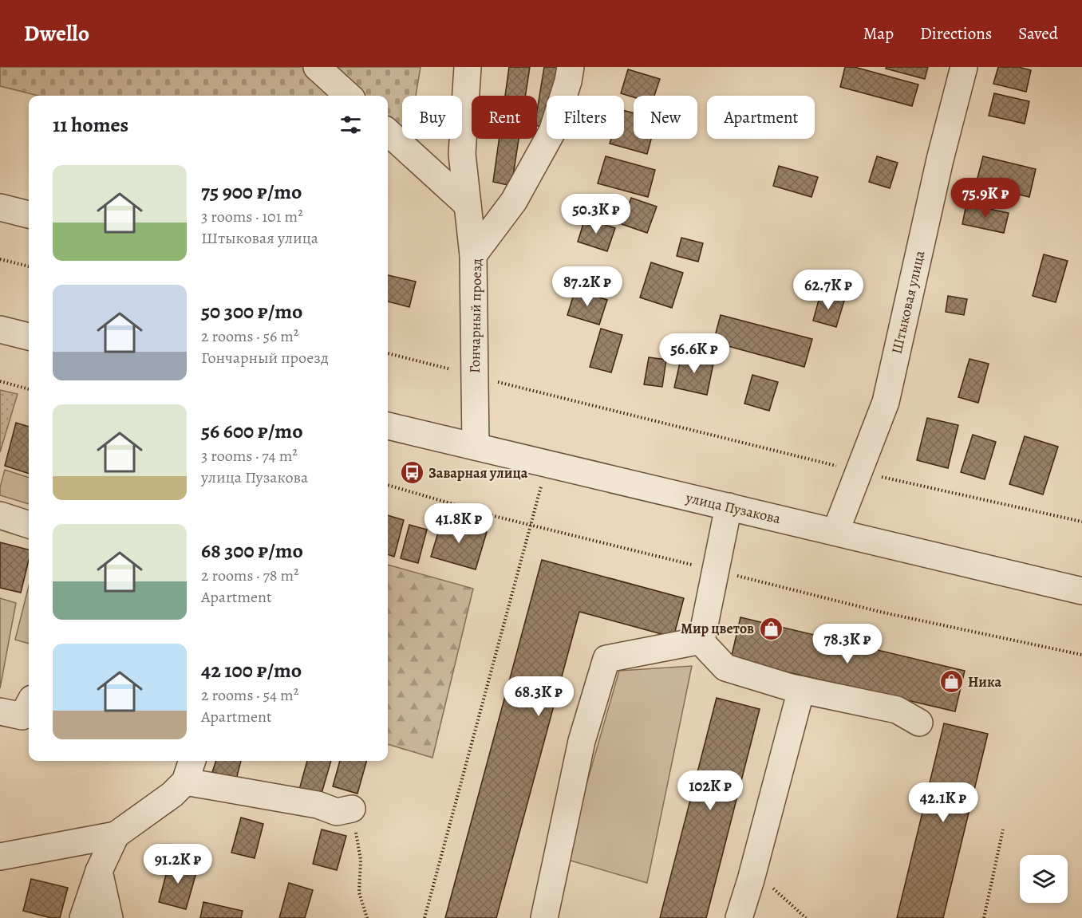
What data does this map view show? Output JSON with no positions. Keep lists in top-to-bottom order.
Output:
{
  "streets": {
    "street": ["Штыковая улица", "Гончарный проезд", "улица Пузакова"]
  },
  "crossings": [
    ["Штыковая улица", "улица Пузакова"],
    ["Гончарный проезд", "улица Пузакова"]
  ],
  "places": {
    "bus stop": ["Заварная улица"],
    "shop": ["Мир цветов", "Ника"]
  },
  "page": {
    "header": "Dwello",
    "nav": ["Map", "Directions", "Saved"],
    "chip": [
      "Buy",
      "Rent",
      "Filters",
      "New",
      "Apartment"
    ],
    "heading": "11 homes",
    "list": [
      {
        "name": "75 900 ₽/mo",
        "note": "3 rooms · 101 m² · Штыковая улица"
      },
      {
        "name": "50 300 ₽/mo",
        "note": "2 rooms · 56 m² · Гончарный проезд"
      },
      {
        "name": "56 600 ₽/mo",
        "note": "3 rooms · 74 m² · улица Пузакова"
      },
      {
        "name": "68 300 ₽/mo",
        "note": "2 rooms · 78 m² · Apartment"
      },
      {
        "name": "42 100 ₽/mo",
        "note": "2 rooms · 54 m² · Apartment"
      }
    ],
    "price": [
      "75.9K ₽",
      "50.3K ₽",
      "87.2K ₽",
      "62.7K ₽",
      "56.6K ₽",
      "41.8K ₽",
      "78.3K ₽",
      "68.3K ₽",
      "102K ₽",
      "42.1K ₽",
      "91.2K ₽"
    ]
  }
}
